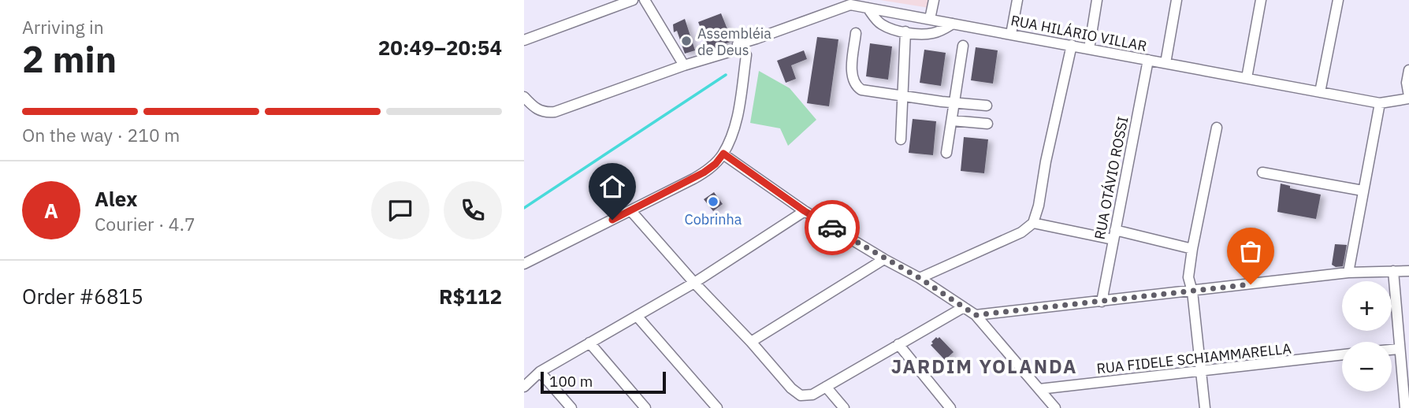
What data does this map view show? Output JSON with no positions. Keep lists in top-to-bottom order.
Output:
{
  "streets": {
    "street": ["RUA HILÁRIO VILLAR", "RUA OTÁVIO ROSSI", "RUA FIDELE SCHIAMMARELLA"]
  },
  "crossings": [
    ["RUA HILÁRIO VILLAR", "RUA OTÁVIO ROSSI"]
  ],
  "districts": ["JARDIM YOLANDA"],
  "places": ["Assembléia de Deus", "Cobrinha"],
  "scale_bar": "100 m",
  "page": {
    "heading": ["2 min", "Arriving in", "20:49–20:54"],
    "panel": [
      "Alex",
      "Courier · 4.7",
      "Order #6815",
      "R$112"
    ],
    "bar": "On the way · 210 m",
    "round": "A",
    "map_buttons": ["+", "−"],
    "scale": "100 m"
  }
}
